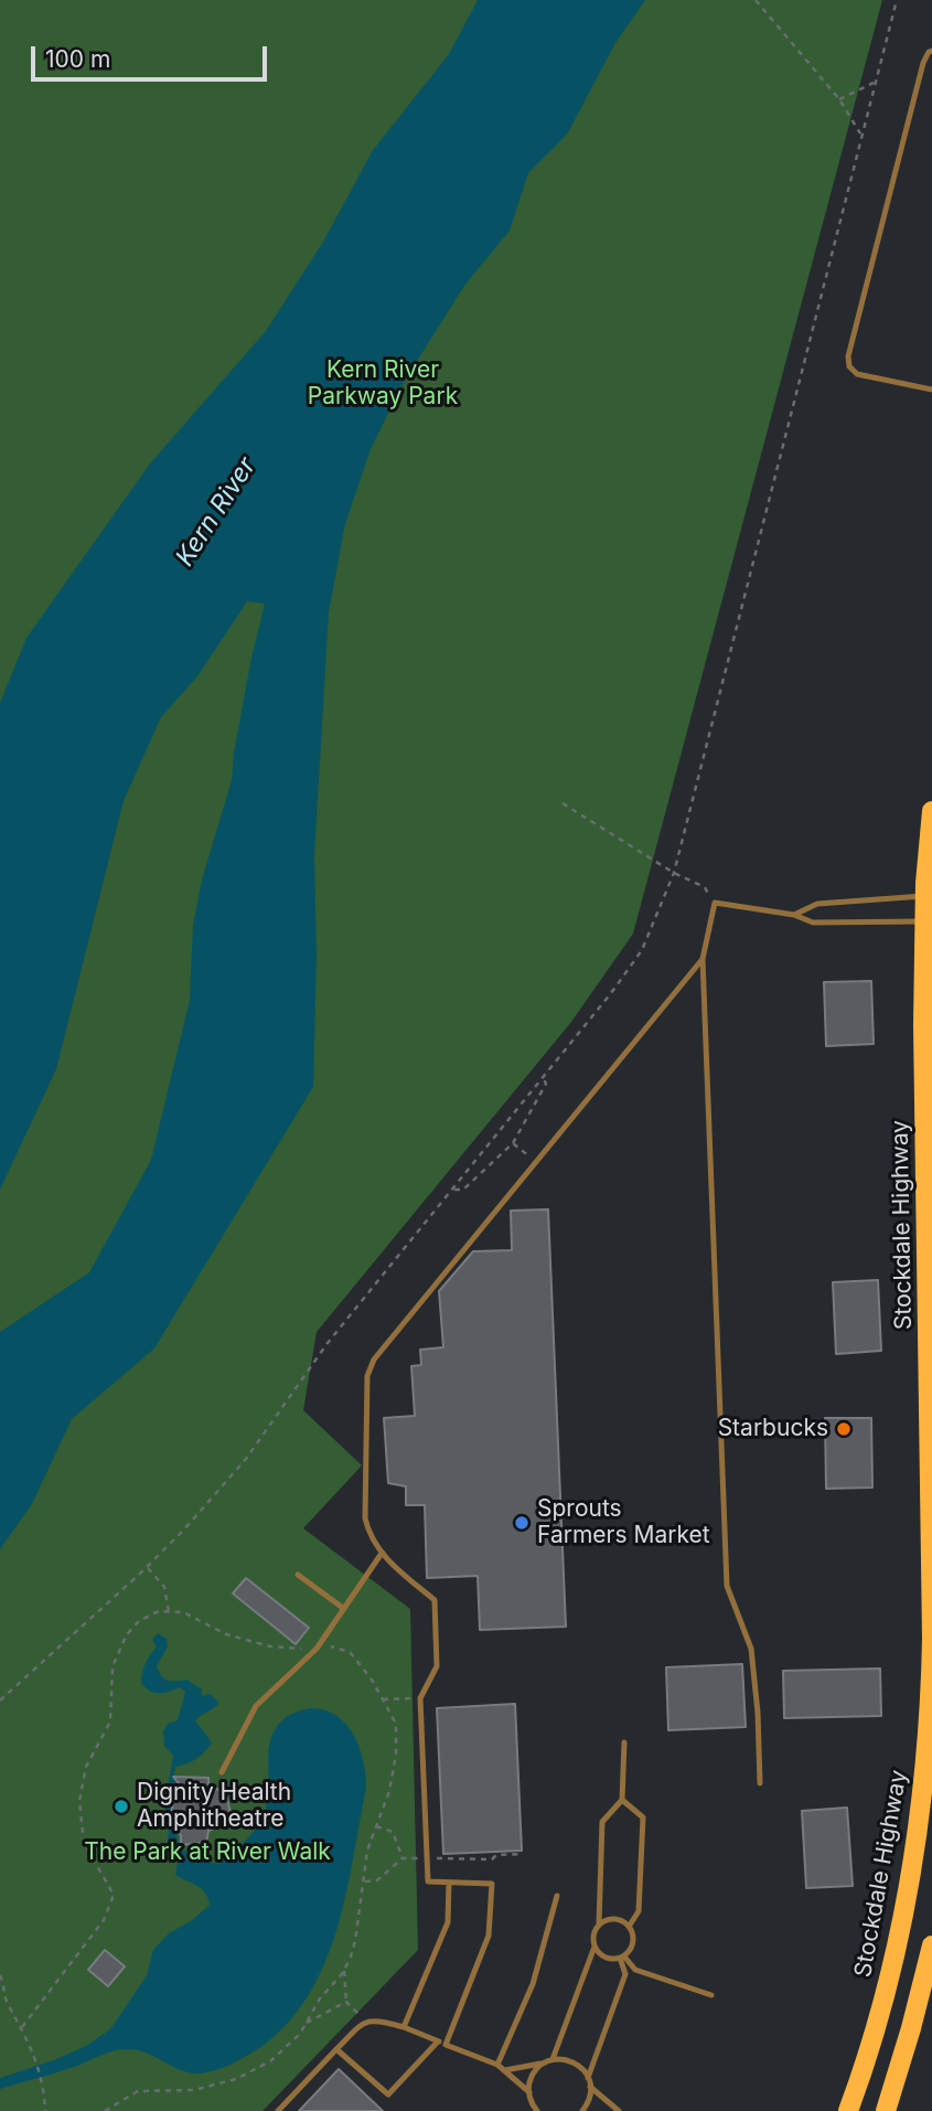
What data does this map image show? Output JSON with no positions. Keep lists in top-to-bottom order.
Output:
{
  "streets": {
    "main road": ["Stockdale Highway"]
  },
  "water": ["Kern River"],
  "parks": ["Kern River Parkway Park", "The Park at River Walk"],
  "places": ["Starbucks", "Sprouts Farmers Market", "Dignity Health Amphitheatre"],
  "scale_bar": "100 m"
}
